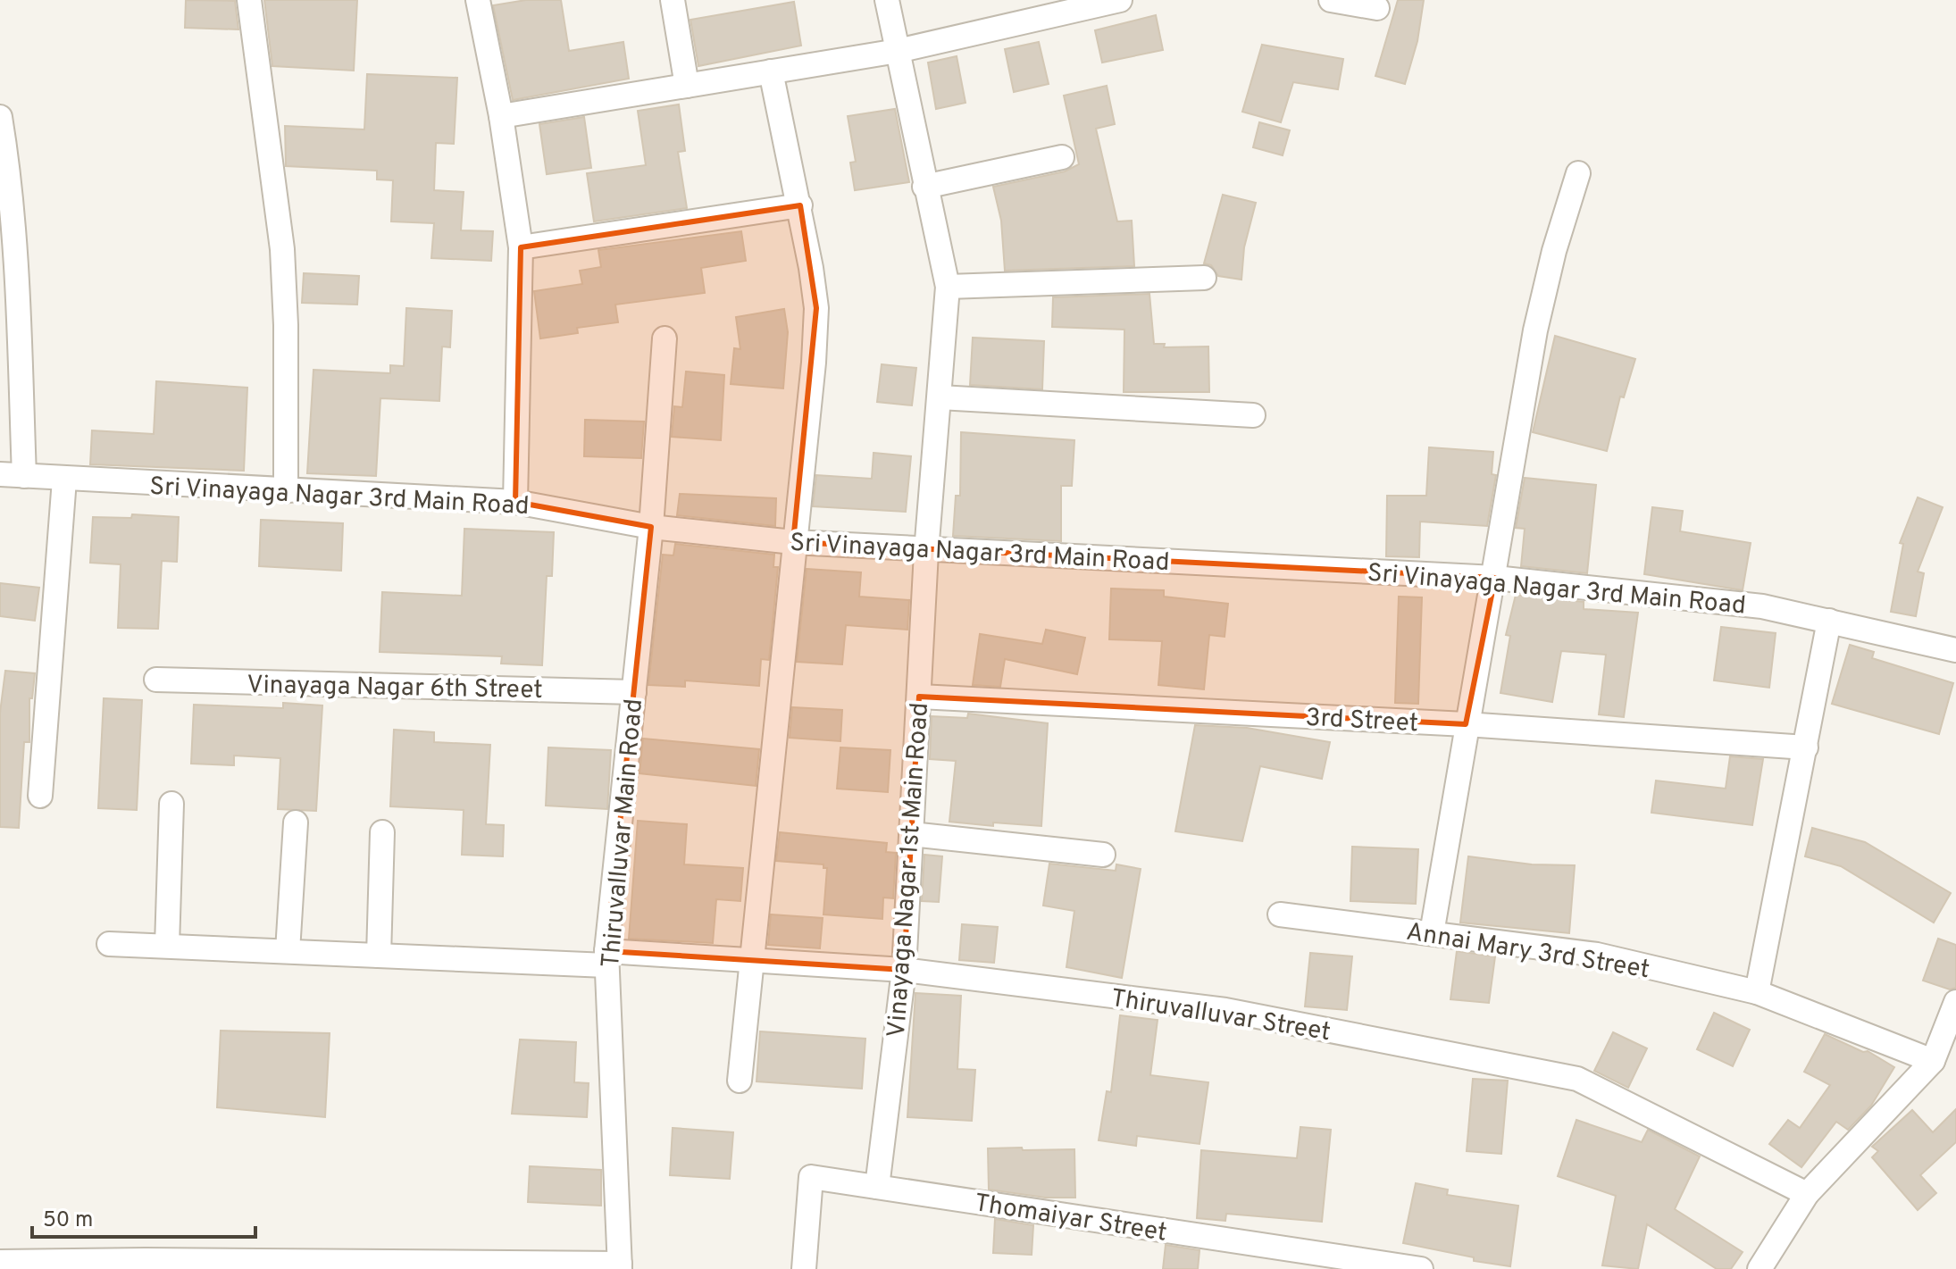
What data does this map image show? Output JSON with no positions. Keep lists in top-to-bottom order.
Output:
{
  "streets": {
    "street": [
      "Sri Vinayaga Nagar 3rd Main Road",
      "Vinayaga Nagar 6th Street",
      "3rd Street",
      "Thiruvalluvar Main Road",
      "Vinayaga Nagar 1st Main Road",
      "Annai Mary 3rd Street",
      "Thiruvalluvar Street",
      "Thomaiyar Street"
    ]
  },
  "crossings": [
    ["Sri Vinayaga Nagar 3rd Main Road", "Thiruvalluvar Main Road"],
    ["Sri Vinayaga Nagar 3rd Main Road", "Vinayaga Nagar 1st Main Road"],
    ["Vinayaga Nagar 6th Street", "Thiruvalluvar Main Road"],
    ["3rd Street", "Vinayaga Nagar 1st Main Road"],
    ["Thiruvalluvar Main Road", "Thiruvalluvar Street"],
    ["Vinayaga Nagar 1st Main Road", "Thiruvalluvar Street"],
    ["Vinayaga Nagar 1st Main Road", "Thomaiyar Street"]
  ],
  "scale_bar": "50 m"
}
